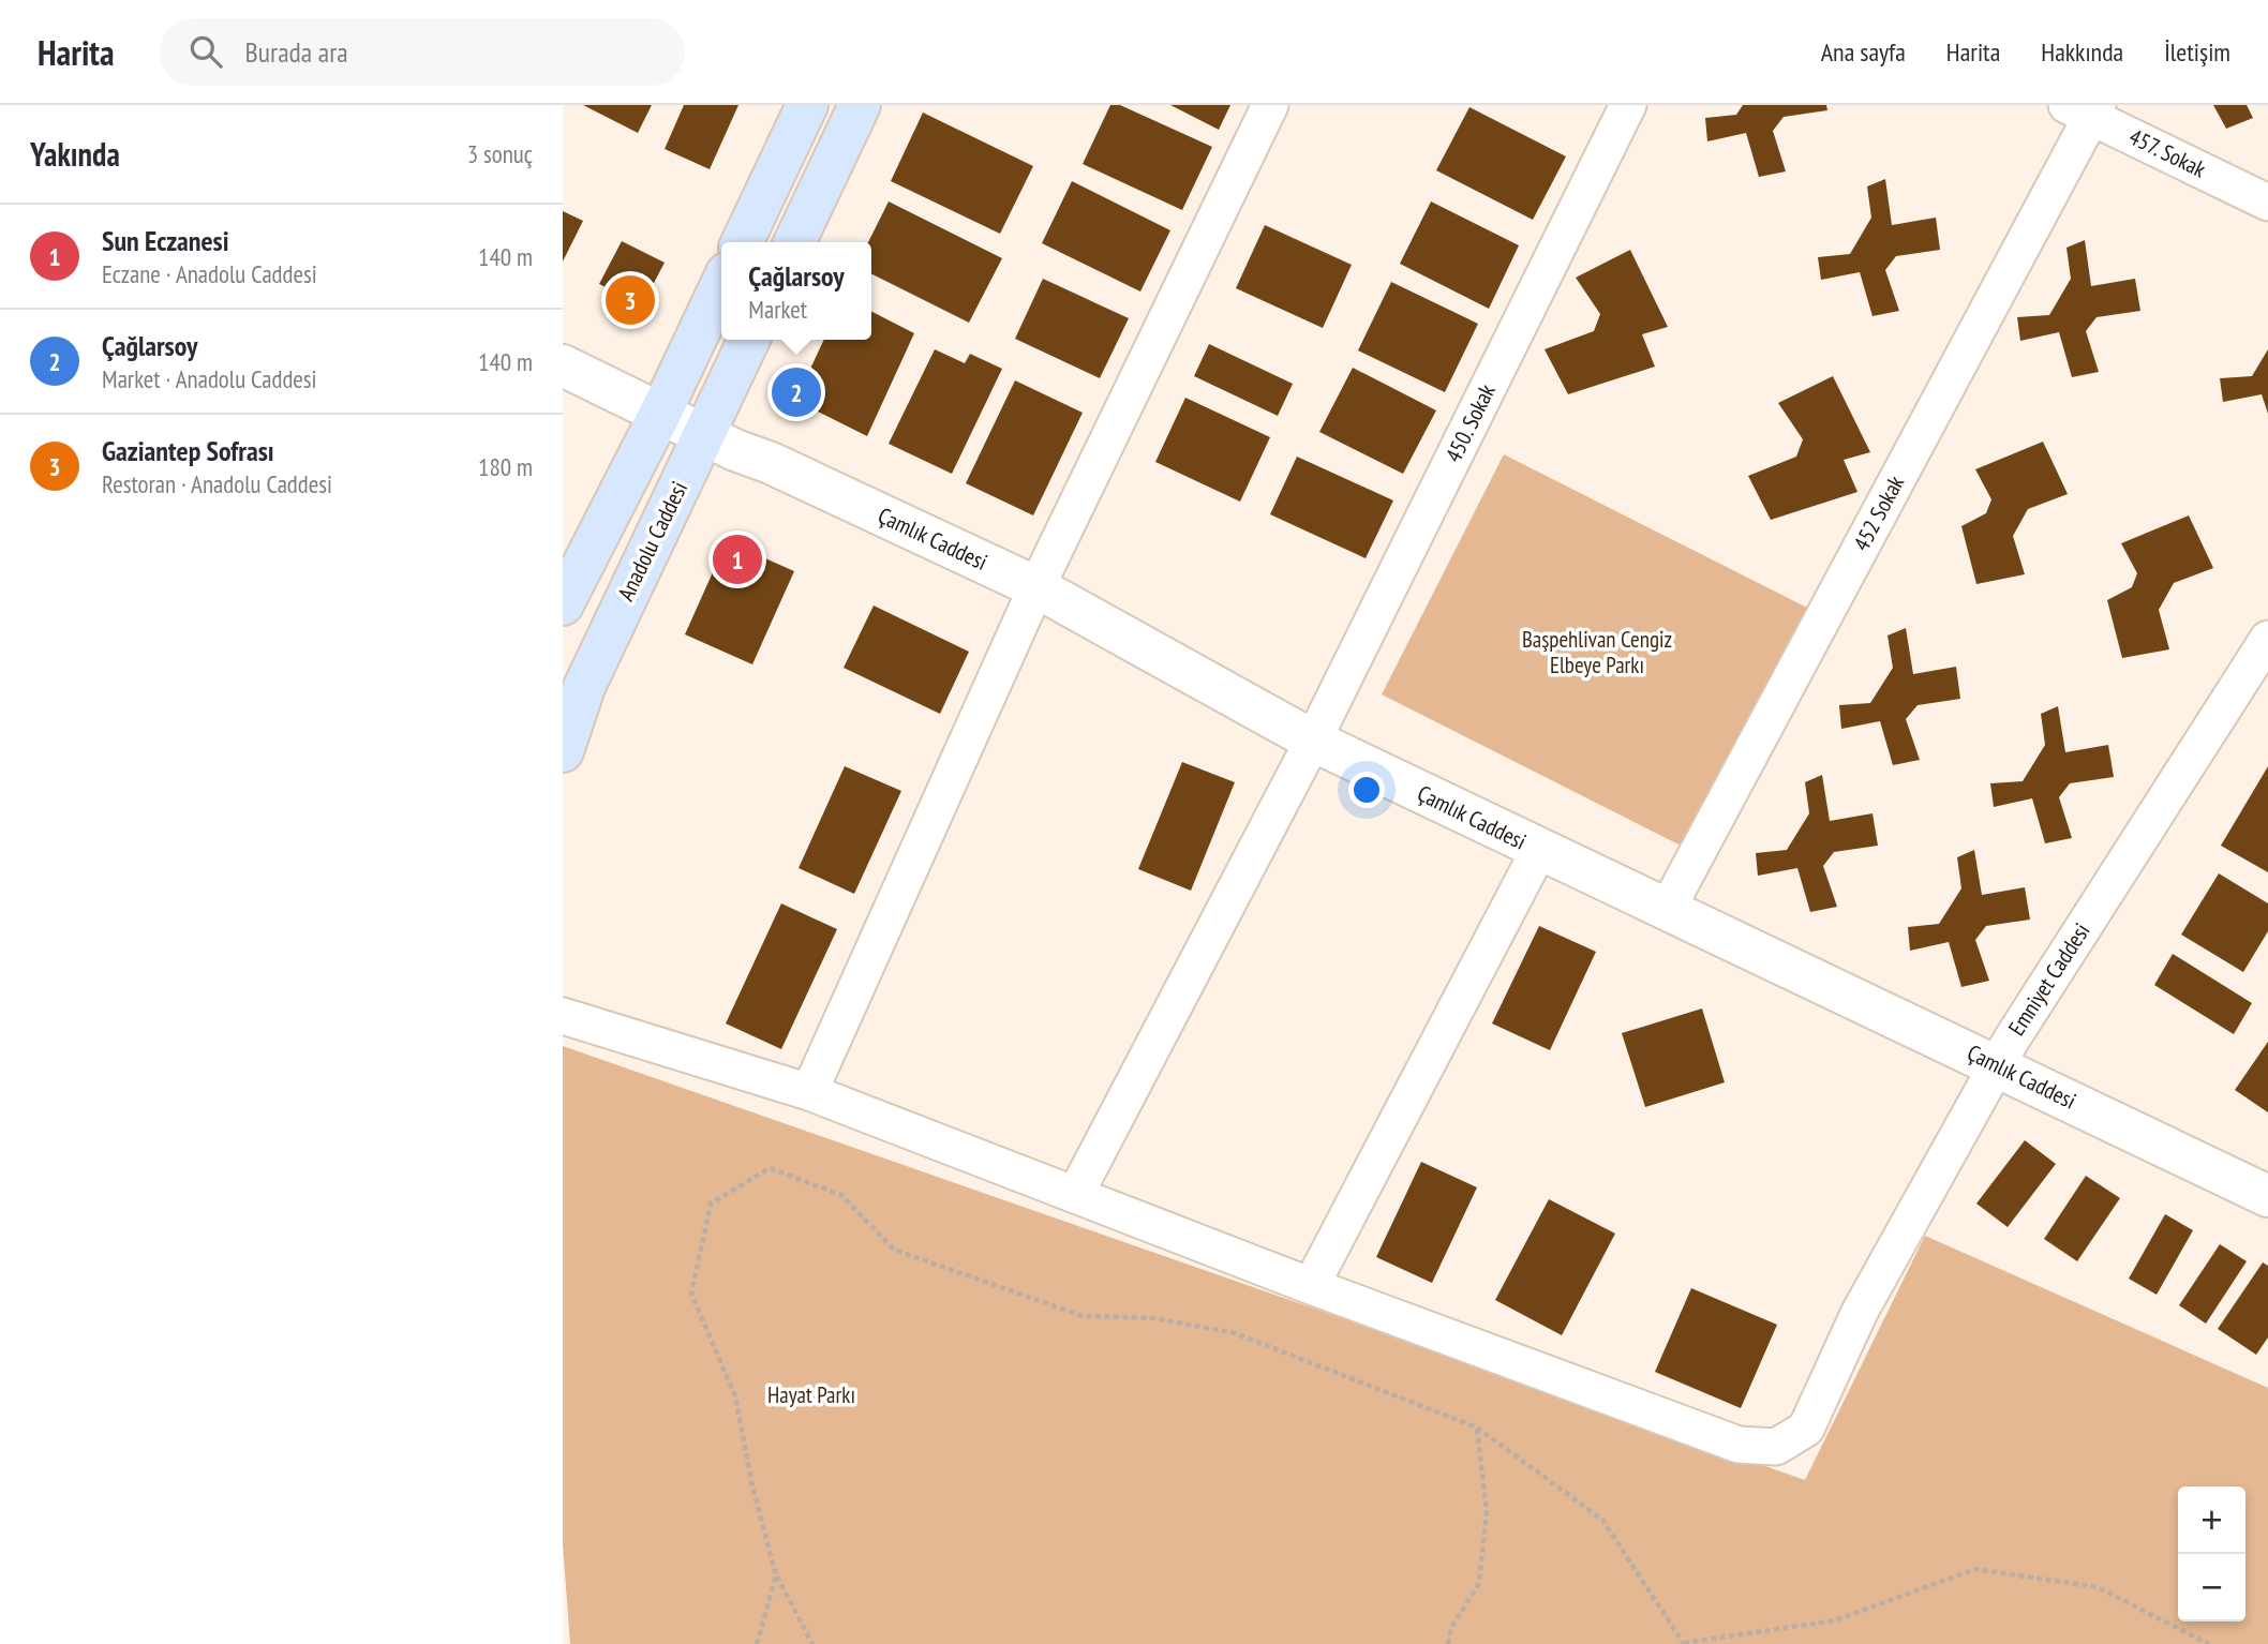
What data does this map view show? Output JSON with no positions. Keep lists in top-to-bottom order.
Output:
{
  "streets": {
    "main road": ["Anadolu Caddesi"],
    "street": [
      "457. Sokak",
      "450. Sokak",
      "452 Sokak",
      "Çamlık Caddesi",
      "Emniyet Caddesi"
    ]
  },
  "crossings": [
    ["457. Sokak", "452 Sokak"],
    ["450. Sokak", "Çamlık Caddesi"],
    ["450. Sokak", "Emniyet Caddesi"],
    ["452 Sokak", "Çamlık Caddesi"],
    ["Çamlık Caddesi", "Anadolu Caddesi"],
    ["Çamlık Caddesi", "Emniyet Caddesi"]
  ],
  "parks": ["Başpehlivan Cengiz Elbeye Parkı", "Hayat Parkı"],
  "page": {
    "header": "Harita",
    "search": "Burada ara",
    "nav": [
      "Ana sayfa",
      "Harita",
      "Hakkında",
      "İletişim"
    ],
    "heading": ["Yakında", "3 sonuç"],
    "list": [
      {
        "mark": "1",
        "name": "Sun Eczanesi",
        "note": "Eczane · Anadolu Caddesi",
        "value": "140 m"
      },
      {
        "mark": "2",
        "name": "Çağlarsoy",
        "note": "Market · Anadolu Caddesi",
        "value": "140 m"
      },
      {
        "mark": "3",
        "name": "Gaziantep Sofrası",
        "note": "Restoran · Anadolu Caddesi",
        "value": "180 m"
      }
    ],
    "popup": ["Çağlarsoy", "Market"],
    "pins": ["3", "2", "1"],
    "map_buttons": ["+", "−"]
  }
}
